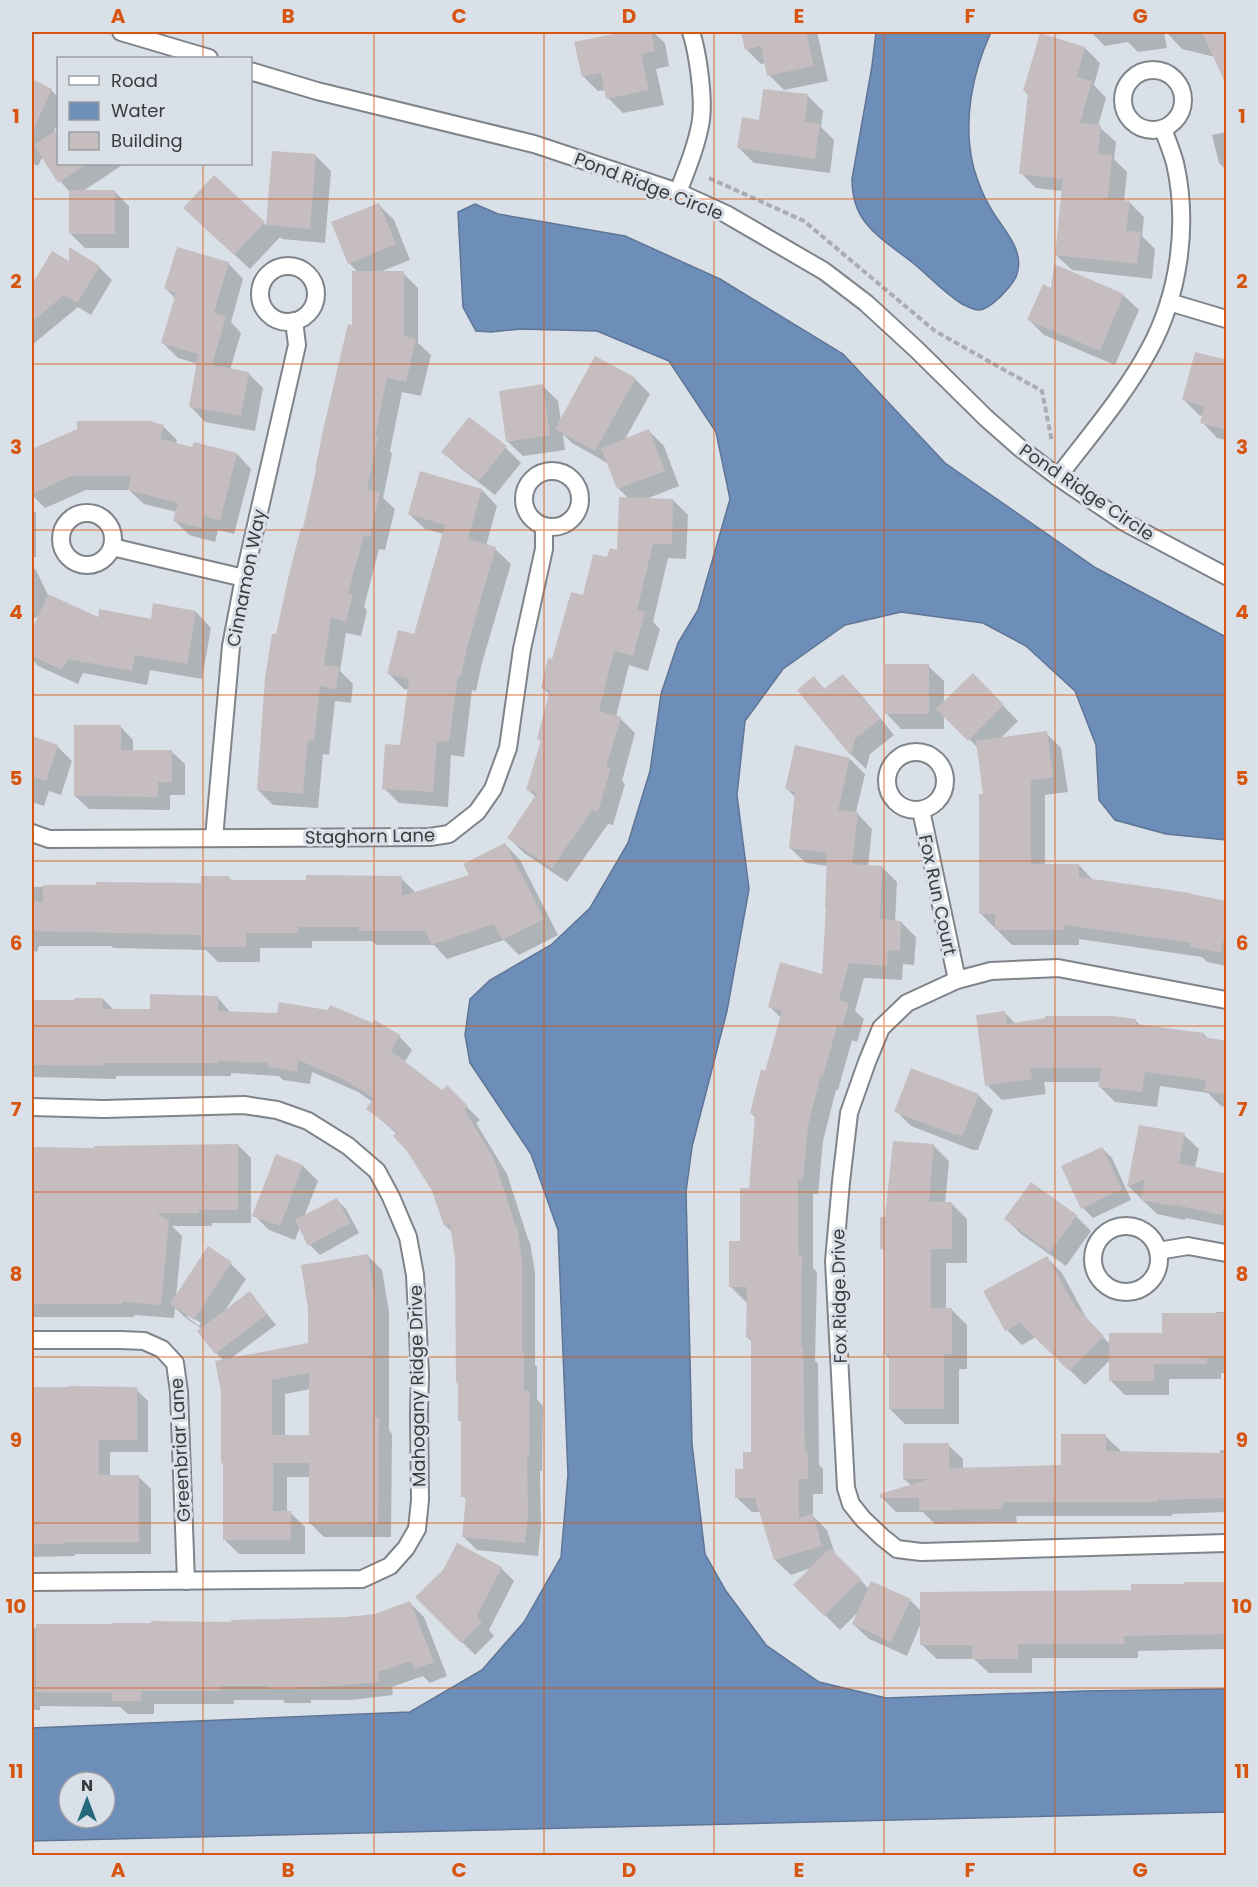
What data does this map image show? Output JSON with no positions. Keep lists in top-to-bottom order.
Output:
{
  "streets": {
    "street": [
      "Pond Ridge Circle",
      "Cinnamon Way",
      "Staghorn Lane",
      "Fox Run Court",
      "Fox Ridge Drive",
      "Mahogany Ridge Drive",
      "Greenbriar Lane"
    ]
  },
  "crossings": [
    ["Cinnamon Way", "Staghorn Lane"],
    ["Fox Run Court", "Fox Ridge Drive"],
    ["Mahogany Ridge Drive", "Greenbriar Lane"]
  ],
  "legend": ["Road", "Water", "Building"],
  "north": "top",
  "grid": {
    "columns": [
      "A",
      "B",
      "C",
      "D",
      "E",
      "F",
      "G"
    ],
    "rows": [
      "1",
      "2",
      "3",
      "4",
      "5",
      "6",
      "7",
      "8",
      "9",
      "10",
      "11"
    ]
  }
}
